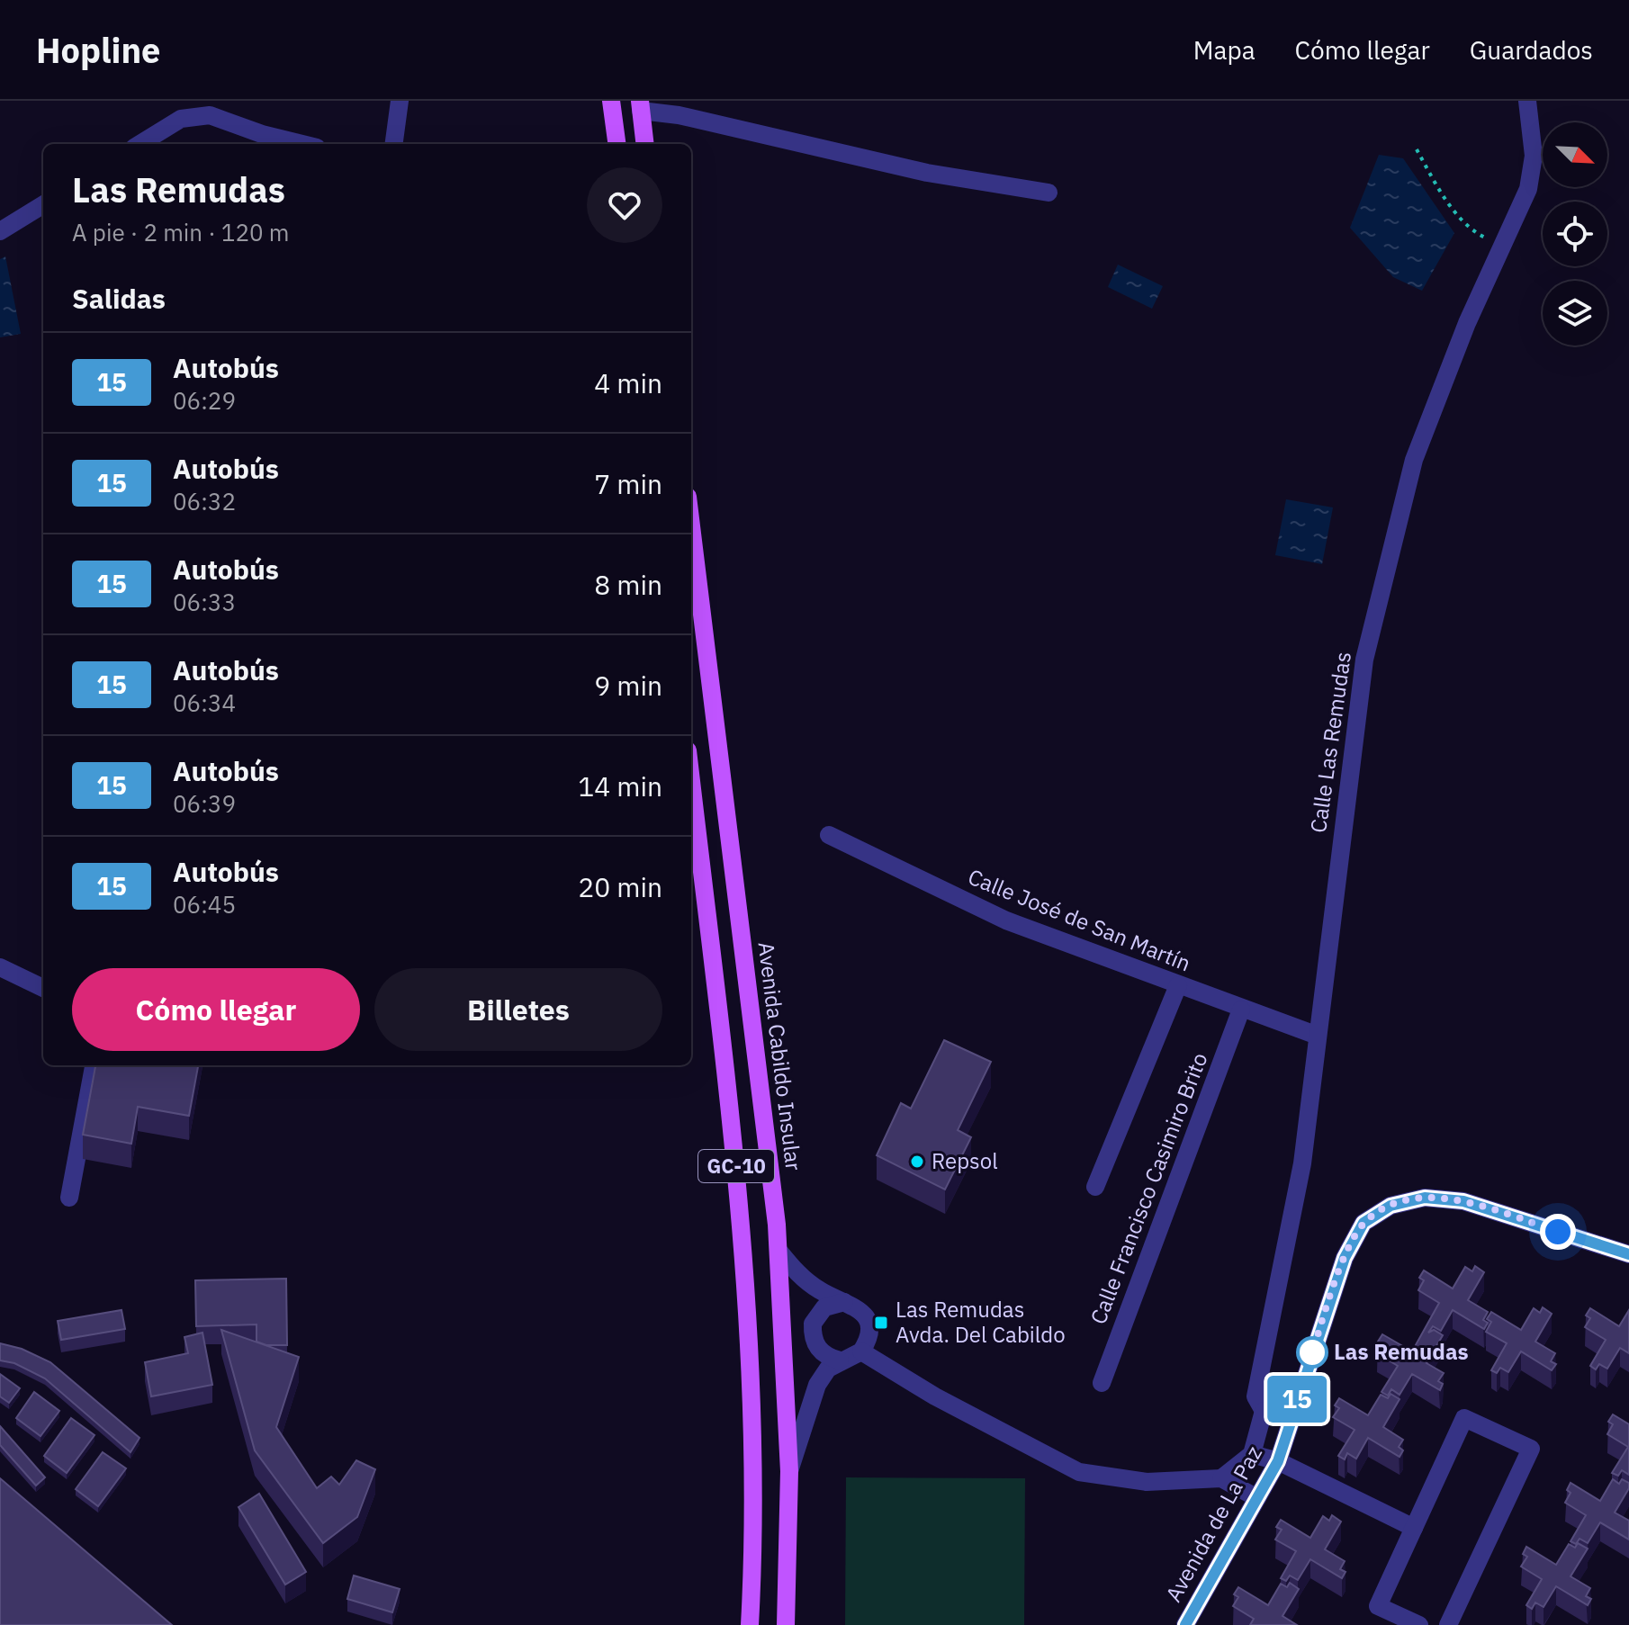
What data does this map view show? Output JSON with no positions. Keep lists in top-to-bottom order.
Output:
{
  "streets": {
    "main road": ["Avenida Cabildo Insular", "GC-10"],
    "street": [
      "Calle Las Remudas",
      "Calle José de San Martín",
      "Calle Francisco Casimiro Brito",
      "Avenida de La Paz"
    ]
  },
  "crossings": [
    ["Calle Las Remudas", "Calle José de San Martín"],
    ["Calle José de San Martín", "Calle Francisco Casimiro Brito"]
  ],
  "places": {
    "other": ["Repsol", "Las Remudas"],
    "transit": ["Las Remudas Avda. Del Cabildo"]
  },
  "lines": ["bus line 15"],
  "north": "bottom right",
  "page": {
    "header": "Hopline",
    "nav": ["Mapa", "Cómo llegar", "Guardados"],
    "on_map": "15",
    "heading": [
      ["Las Remudas", "A pie · 2 min · 120 m"],
      "Salidas"
    ],
    "list": [
      {
        "mark": "15",
        "name": "Autobús",
        "note": "06:29",
        "value": "4 min"
      },
      {
        "mark": "15",
        "name": "Autobús",
        "note": "06:32",
        "value": "7 min"
      },
      {
        "mark": "15",
        "name": "Autobús",
        "note": "06:33",
        "value": "8 min"
      },
      {
        "mark": "15",
        "name": "Autobús",
        "note": "06:34",
        "value": "9 min"
      },
      {
        "mark": "15",
        "name": "Autobús",
        "note": "06:39",
        "value": "14 min"
      },
      {
        "mark": "15",
        "name": "Autobús",
        "note": "06:45",
        "value": "20 min"
      }
    ],
    "buttons": ["Cómo llegar", "Billetes"]
  }
}
